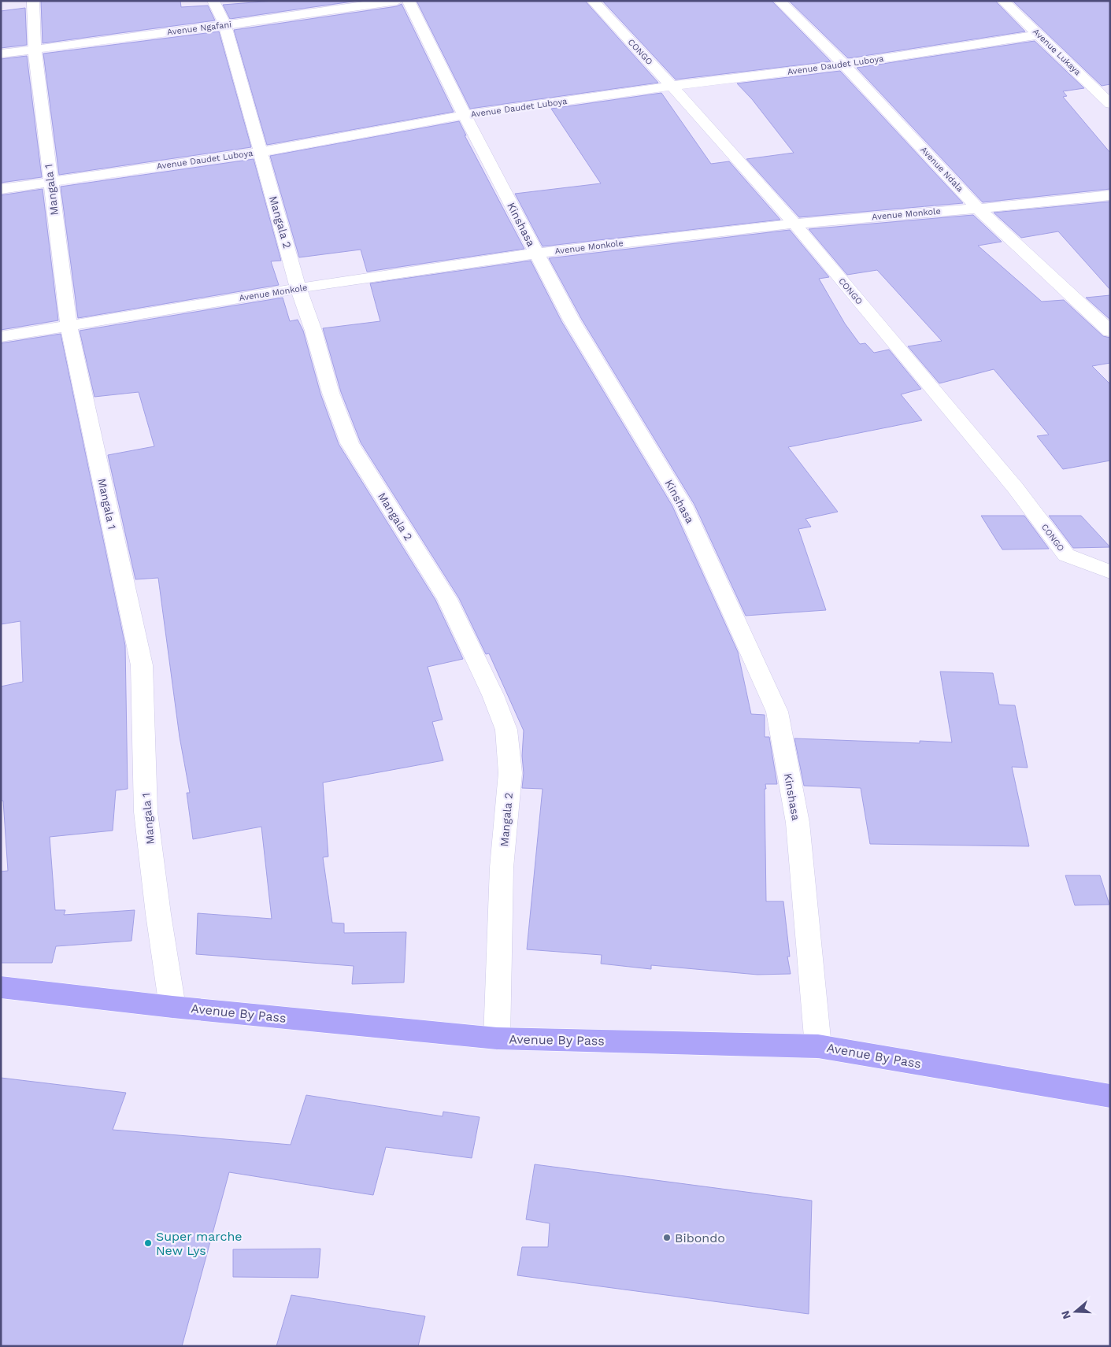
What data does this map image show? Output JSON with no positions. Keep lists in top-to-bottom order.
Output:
{
  "streets": {
    "highway": ["Avenue By Pass"],
    "street": [
      "Avenue Ngafani",
      "CONGO",
      "Avenue Lukaya",
      "Avenue Daudet Luboya",
      "Avenue Ndala",
      "Mangala 1",
      "Avenue Monkole",
      "Mangala 2",
      "Kinshasa"
    ]
  },
  "crossings": [
    ["Avenue Ngafani", "Mangala 1"],
    ["Avenue Ngafani", "Mangala 2"],
    ["CONGO", "Avenue Daudet Luboya"],
    ["CONGO", "Avenue Monkole"],
    ["Avenue Lukaya", "Avenue Daudet Luboya"],
    ["Avenue Daudet Luboya", "Avenue Ndala"],
    ["Avenue Daudet Luboya", "Mangala 1"],
    ["Avenue Daudet Luboya", "Mangala 2"],
    ["Avenue Daudet Luboya", "Kinshasa"],
    ["Avenue Ndala", "Avenue Monkole"],
    ["Mangala 1", "Avenue Monkole"],
    ["Mangala 1", "Avenue By Pass"],
    ["Avenue Monkole", "Mangala 2"],
    ["Avenue Monkole", "Kinshasa"],
    ["Mangala 2", "Avenue By Pass"],
    ["Kinshasa", "Avenue By Pass"]
  ],
  "places": ["Bibondo", "Super marche New Lys"],
  "north": "left"
}
